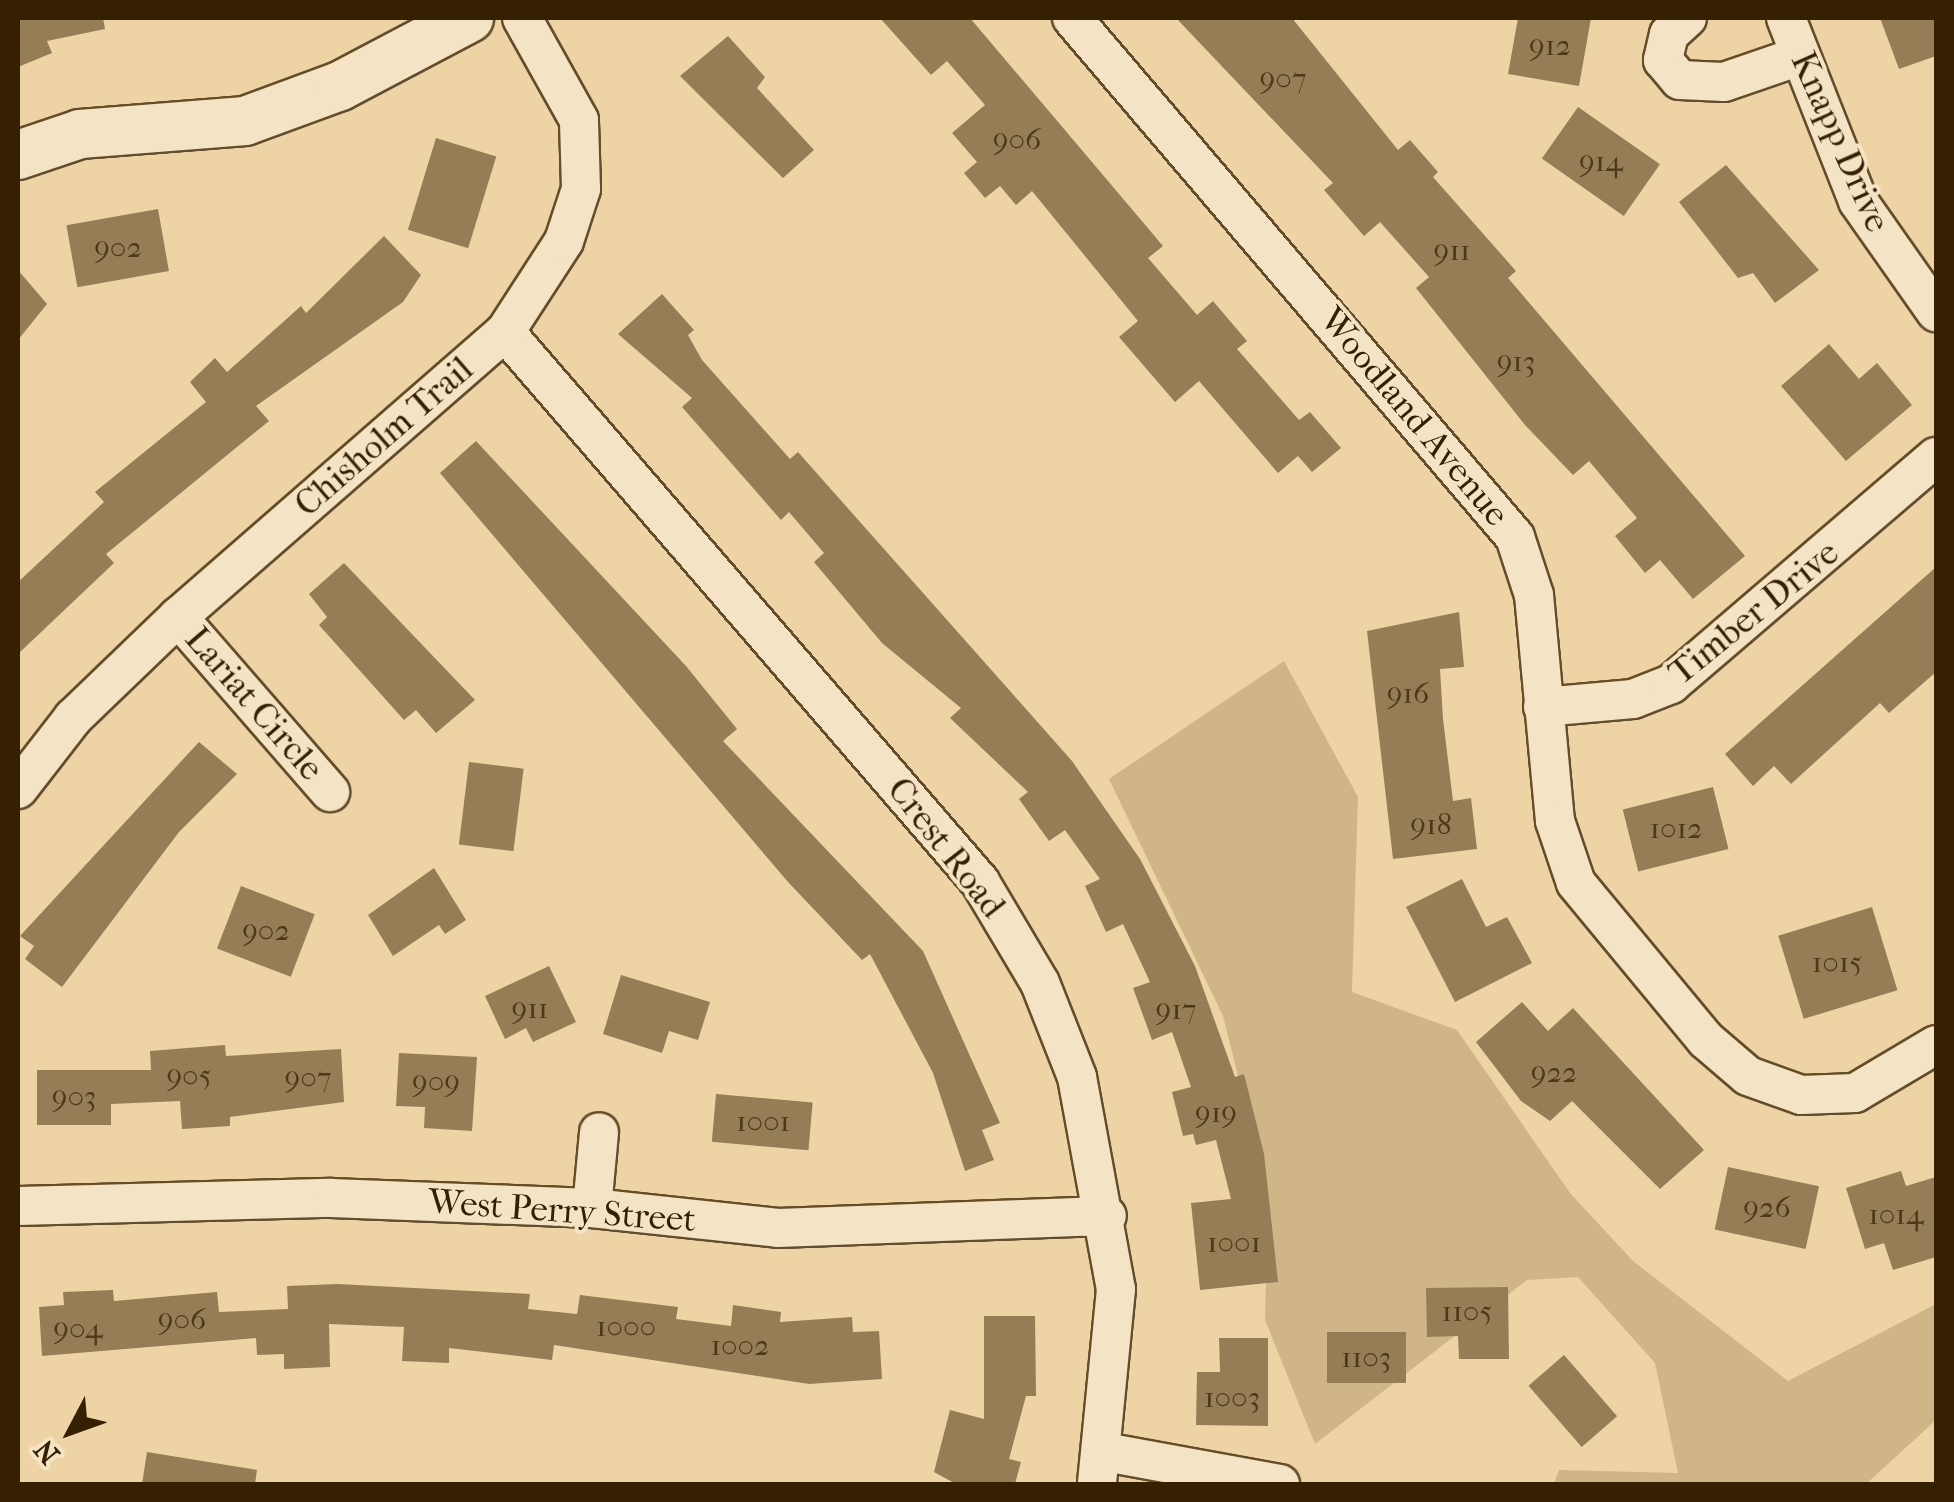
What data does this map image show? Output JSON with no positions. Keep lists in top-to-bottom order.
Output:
{
  "streets": {
    "street": [
      "Knapp Drive",
      "Woodland Avenue",
      "Chisholm Trail",
      "Timber Drive",
      "Lariat Circle",
      "Crest Road",
      "West Perry Street"
    ]
  },
  "crossings": [
    ["Woodland Avenue", "Timber Drive"],
    ["Chisholm Trail", "Lariat Circle"],
    ["Chisholm Trail", "Crest Road"],
    ["Crest Road", "West Perry Street"]
  ],
  "house_numbers": [
    "912",
    "907",
    "906",
    "914",
    "902",
    "911",
    "913",
    "916",
    "918",
    "1012",
    "902",
    "1015",
    "911",
    "917",
    "922",
    "905",
    "907",
    "909",
    "903",
    "919",
    "1001",
    "926",
    "1014",
    "1001",
    "1105",
    "906",
    "1000",
    "904",
    "1002",
    "1103",
    "1003"
  ],
  "north": "bottom left"
}
